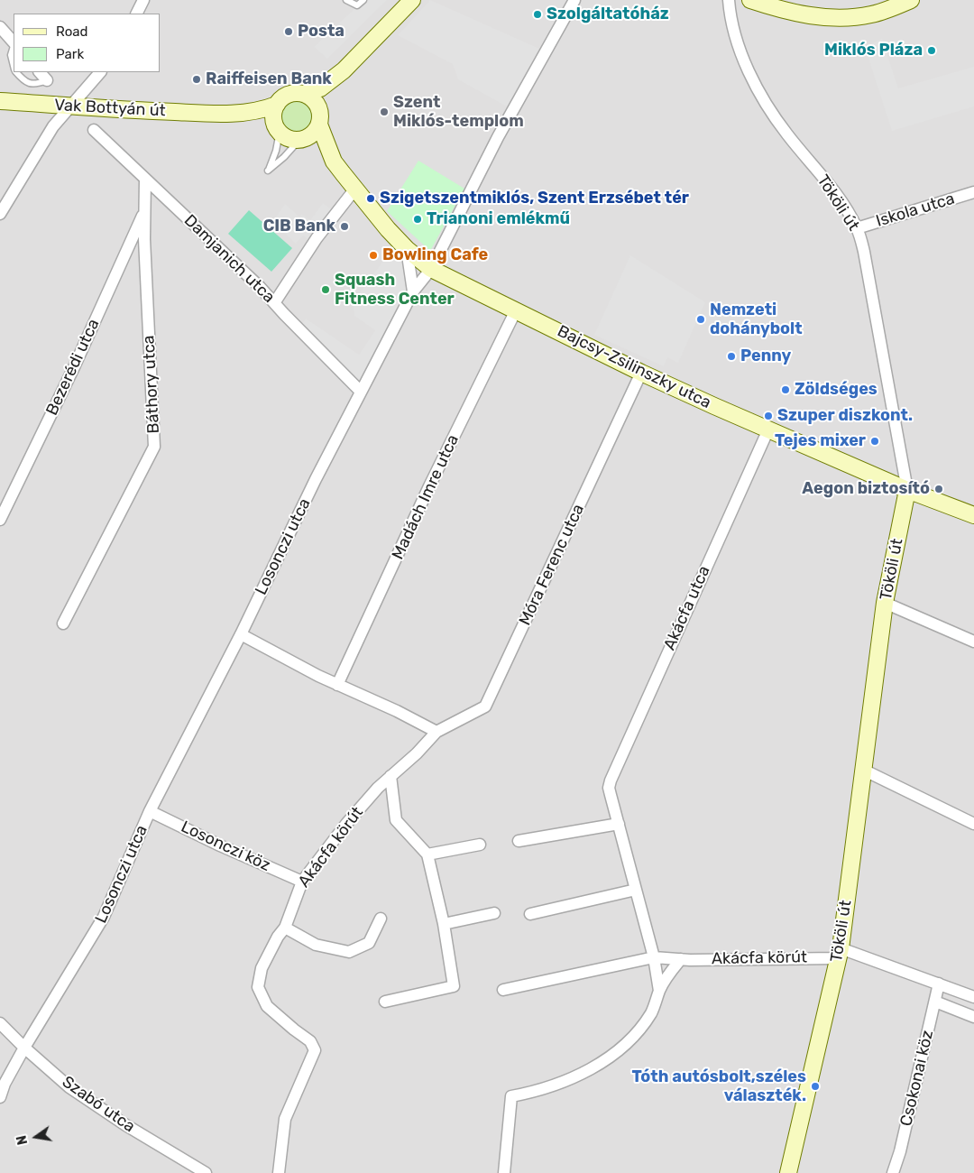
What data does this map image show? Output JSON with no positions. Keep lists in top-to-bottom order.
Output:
{
  "streets": {
    "street": [
      "Vak Bottyán út",
      "Tököli út",
      "Iskola utca",
      "Damjanich utca",
      "Bezerédi utca",
      "Bajcsy-Zsilinszky utca",
      "Báthory utca",
      "Madách Imre utca",
      "Losonczi utca",
      "Móra Ferenc utca",
      "Akácfa utca",
      "Losonczi köz",
      "Akácfa körút",
      "Csokonai köz",
      "Szabó utca"
    ]
  },
  "crossings": [
    ["Vak Bottyán út", "Bajcsy-Zsilinszky utca"],
    ["Tököli út", "Iskola utca"],
    ["Tököli út", "Bajcsy-Zsilinszky utca"],
    ["Tököli út", "Akácfa körút"],
    ["Damjanich utca", "Báthory utca"],
    ["Damjanich utca", "Losonczi utca"],
    ["Bezerédi utca", "Báthory utca"],
    ["Bajcsy-Zsilinszky utca", "Madách Imre utca"],
    ["Bajcsy-Zsilinszky utca", "Losonczi utca"],
    ["Bajcsy-Zsilinszky utca", "Móra Ferenc utca"],
    ["Bajcsy-Zsilinszky utca", "Akácfa utca"],
    ["Losonczi utca", "Losonczi köz"],
    ["Losonczi utca", "Szabó utca"],
    ["Móra Ferenc utca", "Akácfa körút"],
    ["Losonczi köz", "Akácfa körút"],
    ["Akácfa körút", "Csokonai köz"]
  ],
  "places": [
    "Szolgáltatóház",
    "Posta",
    "Miklós Pláza",
    "Raiffeisen Bank",
    "Szent Miklós-templom",
    "Szigetszentmiklós, Szent Erzsébet tér",
    "Trianoni emlékmű",
    "CIB Bank",
    "Bowling Cafe",
    "Squash Fitness Center",
    "Nemzeti dohánybolt",
    "Penny",
    "Zöldséges",
    "Szuper diszkont.",
    "Tejes mixer",
    "Aegon biztosító",
    "Tóth autósbolt,széles választék."
  ],
  "legend": ["Road", "Park"],
  "north": "left"
}
